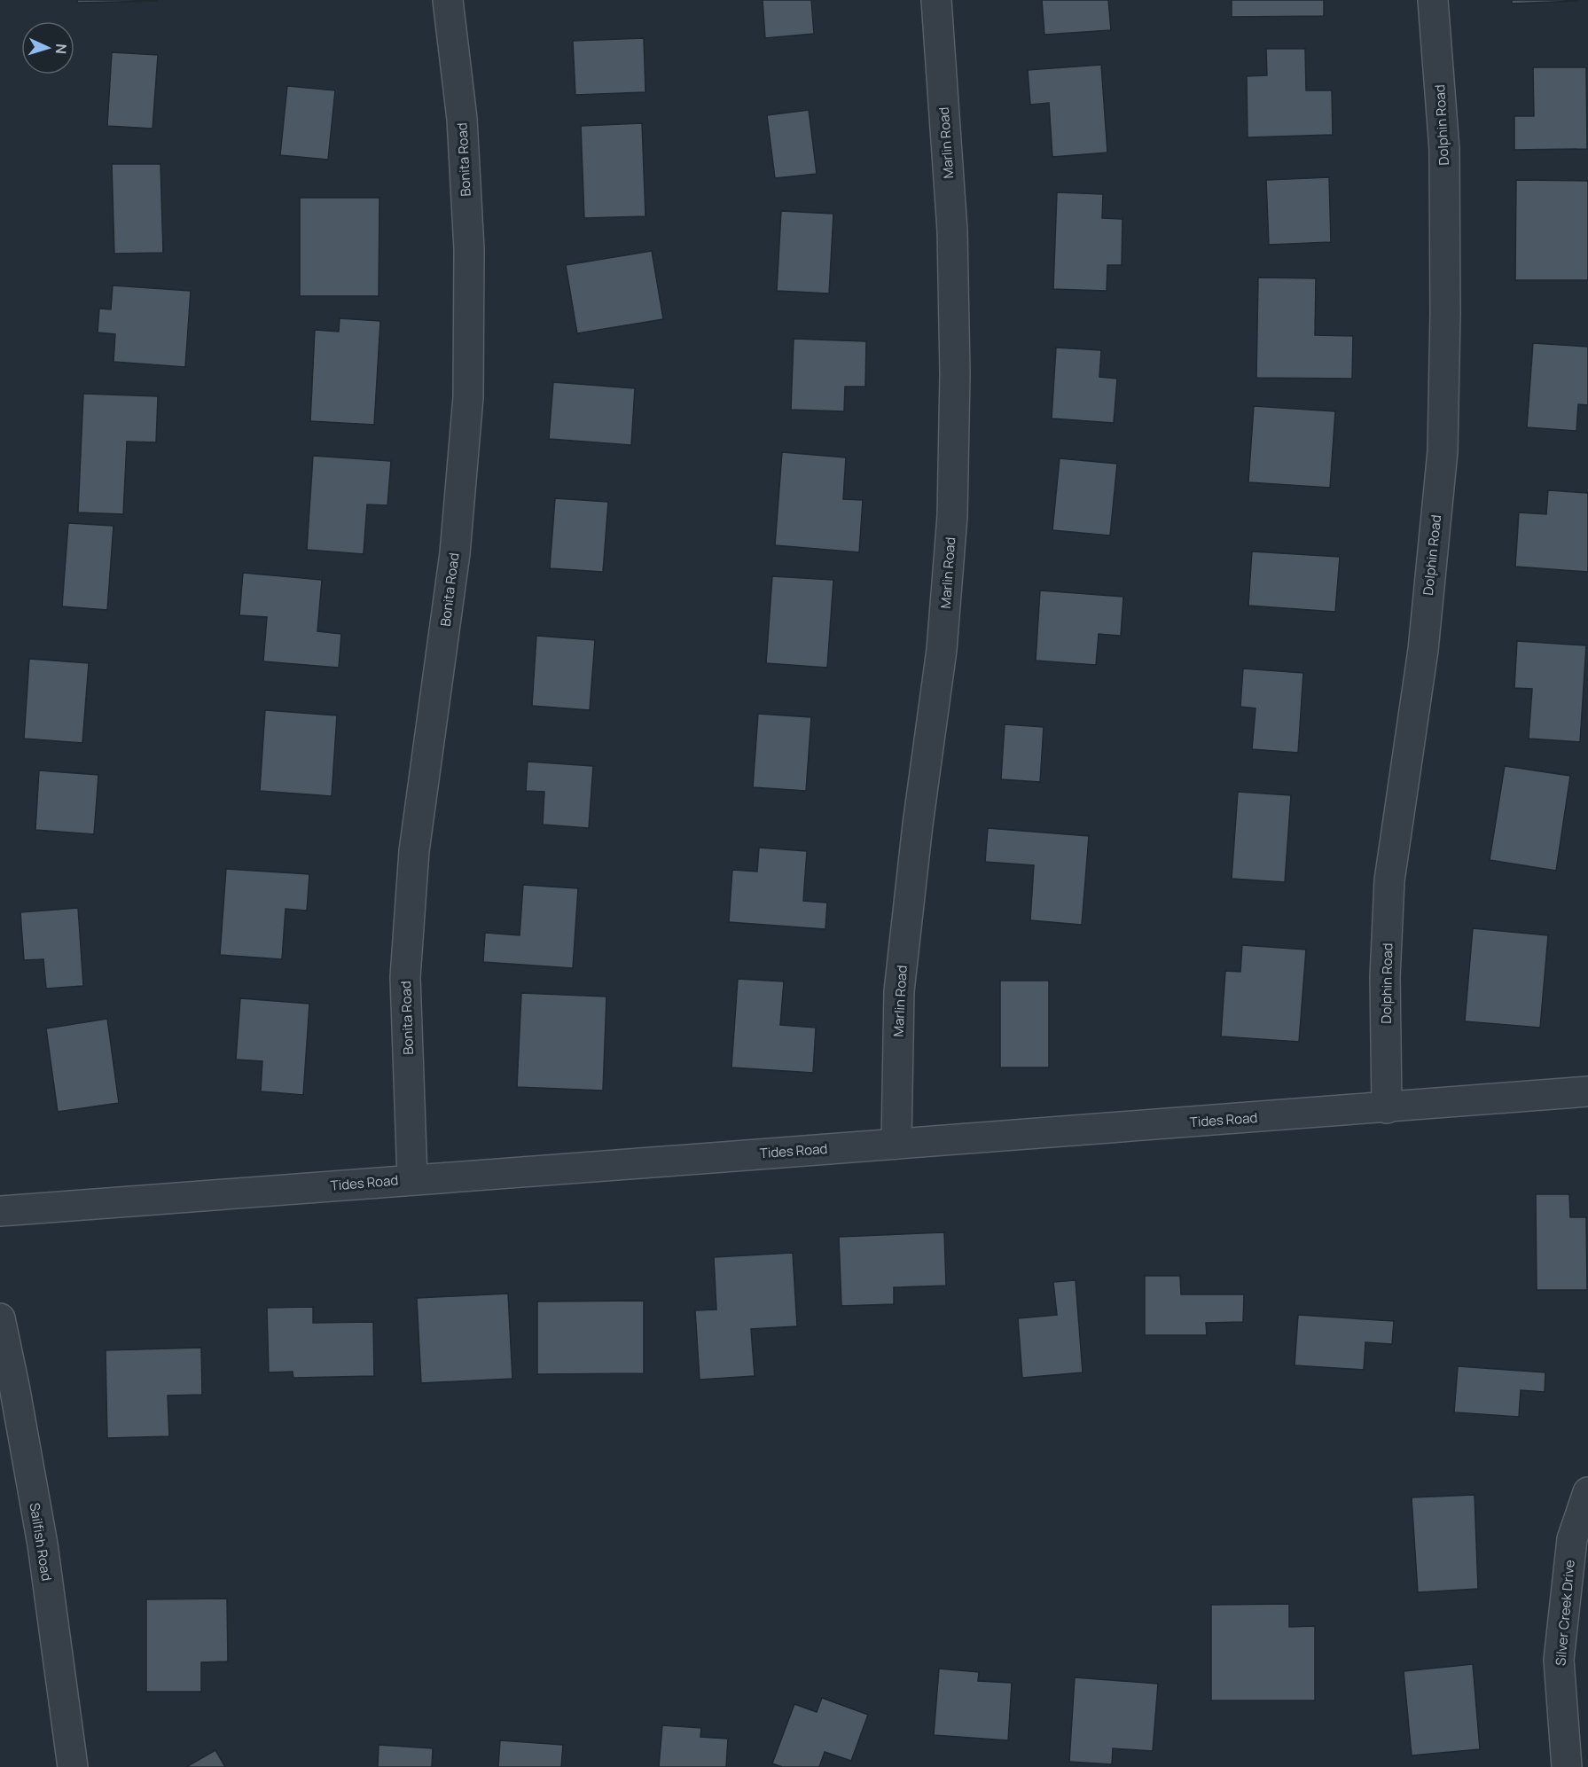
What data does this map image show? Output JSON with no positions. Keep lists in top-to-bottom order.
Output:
{
  "streets": {
    "street": [
      "Dolphin Road",
      "Marlin Road",
      "Bonita Road",
      "Tides Road",
      "Sailfish Road",
      "Silver Creek Drive"
    ]
  },
  "crossings": [
    ["Dolphin Road", "Tides Road"],
    ["Marlin Road", "Tides Road"],
    ["Bonita Road", "Tides Road"]
  ],
  "north": "right"
}
